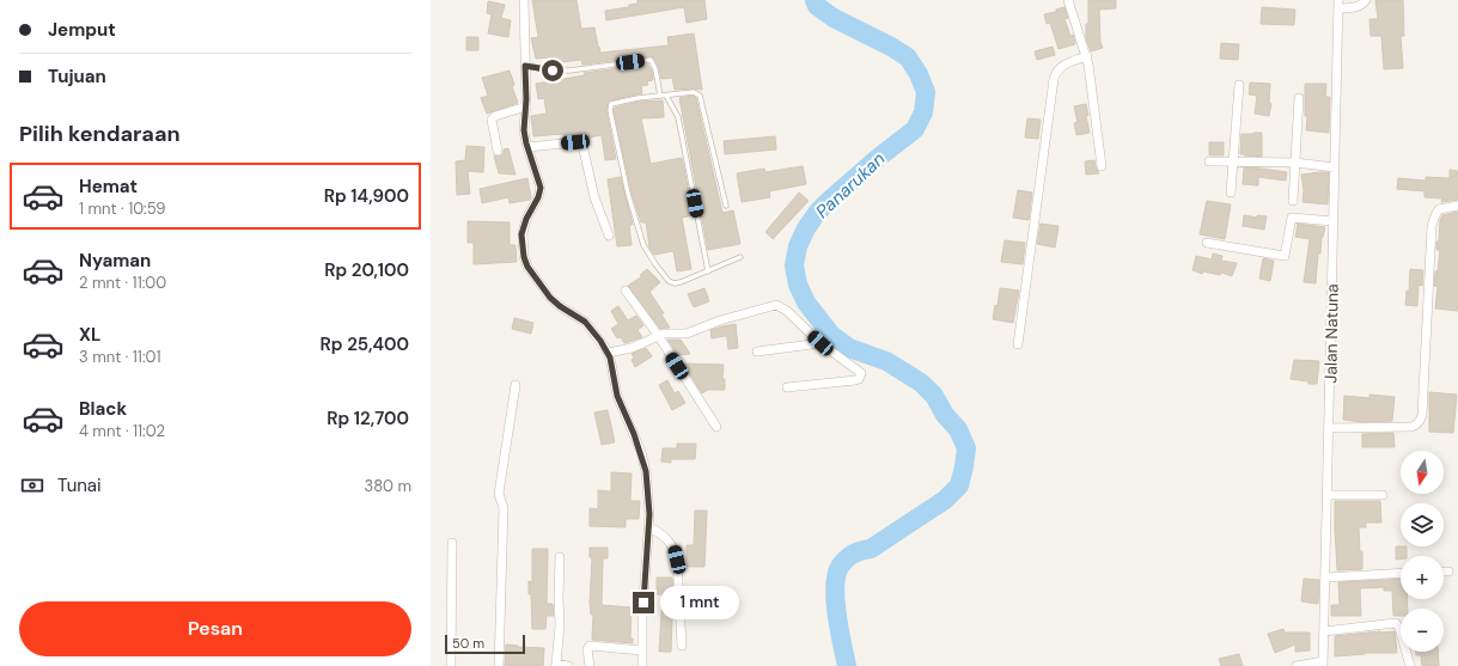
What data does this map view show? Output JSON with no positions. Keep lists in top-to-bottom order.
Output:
{
  "streets": {
    "street": ["Jalan Natuna"]
  },
  "water": ["Panarukan"],
  "scale_bar": "50 m",
  "north": "bottom",
  "page": {
    "banner": ["Jemput", "Tujuan"],
    "heading": "Pilih kendaraan",
    "list": [
      {
        "name": "Hemat",
        "note": "1 mnt · 10:59",
        "value": "Rp 14,900"
      },
      {
        "name": "Nyaman",
        "note": "2 mnt · 11:00",
        "value": "Rp 20,100"
      },
      {
        "name": "XL",
        "note": "3 mnt · 11:01",
        "value": "Rp 25,400"
      },
      {
        "name": "Black",
        "note": "4 mnt · 11:02",
        "value": "Rp 12,700"
      }
    ],
    "map_buttons": ["+", "−"],
    "pay": ["Tunai", "380 m"],
    "bubble": "1 mnt",
    "buttons": "Pesan",
    "scale": "50 m"
  }
}
